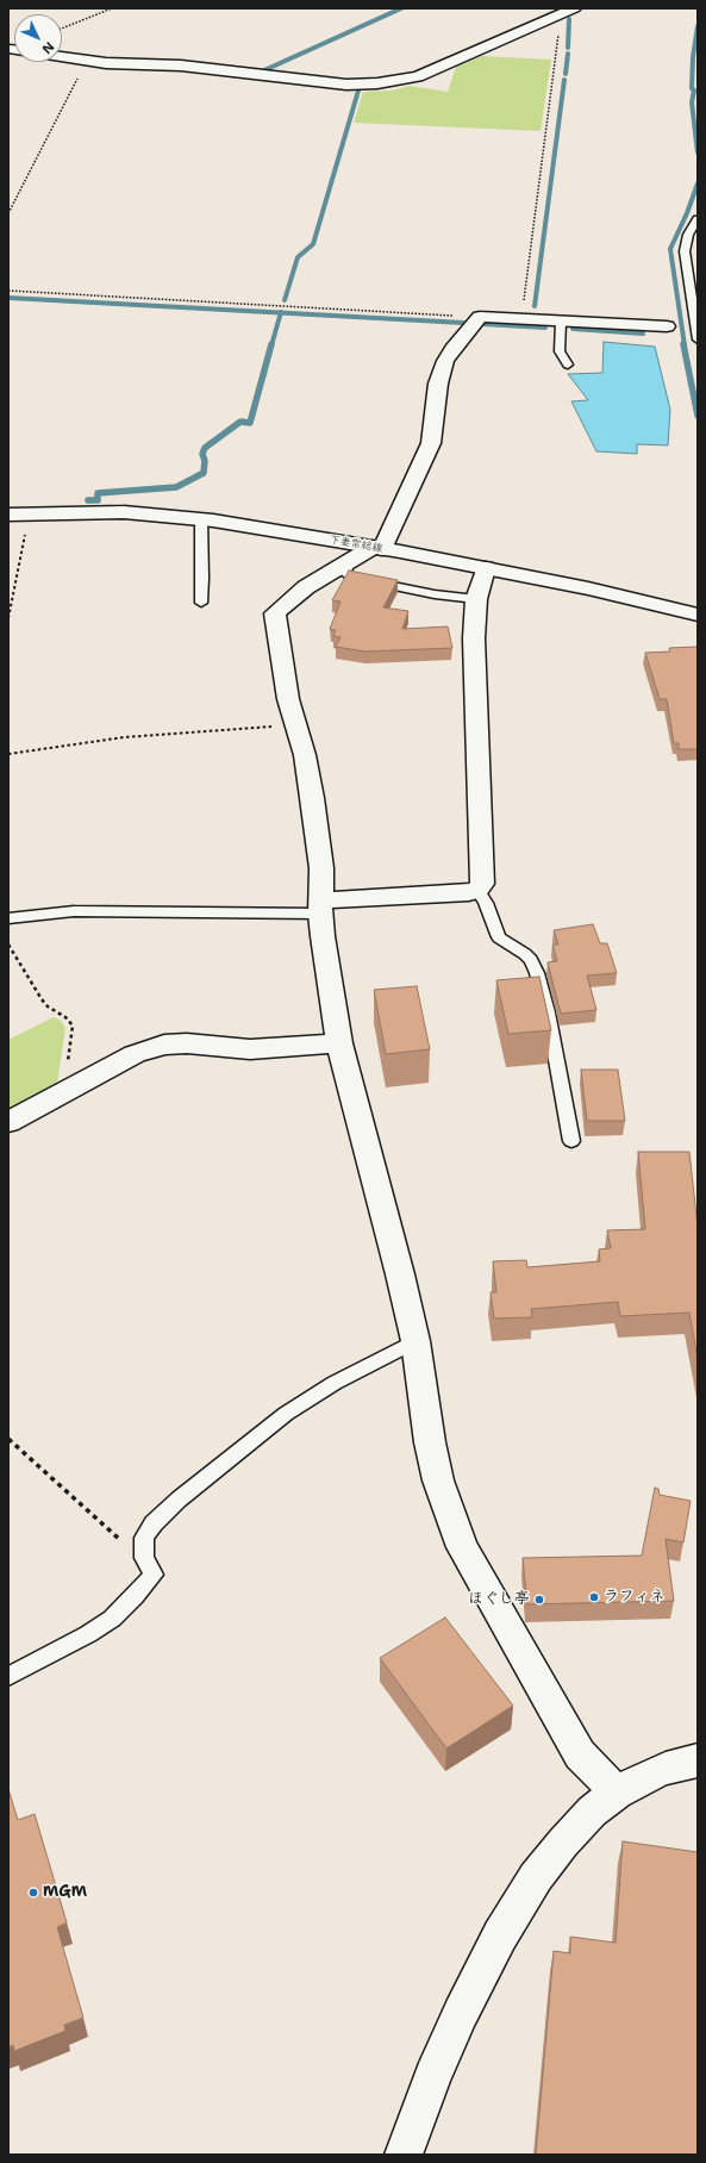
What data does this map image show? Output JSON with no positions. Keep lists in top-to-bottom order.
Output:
{
  "streets": {
    "street": ["下妻常総線"]
  },
  "places": ["ラフィネ", "ほぐし亭", "MGM"],
  "north": "bottom right"
}
